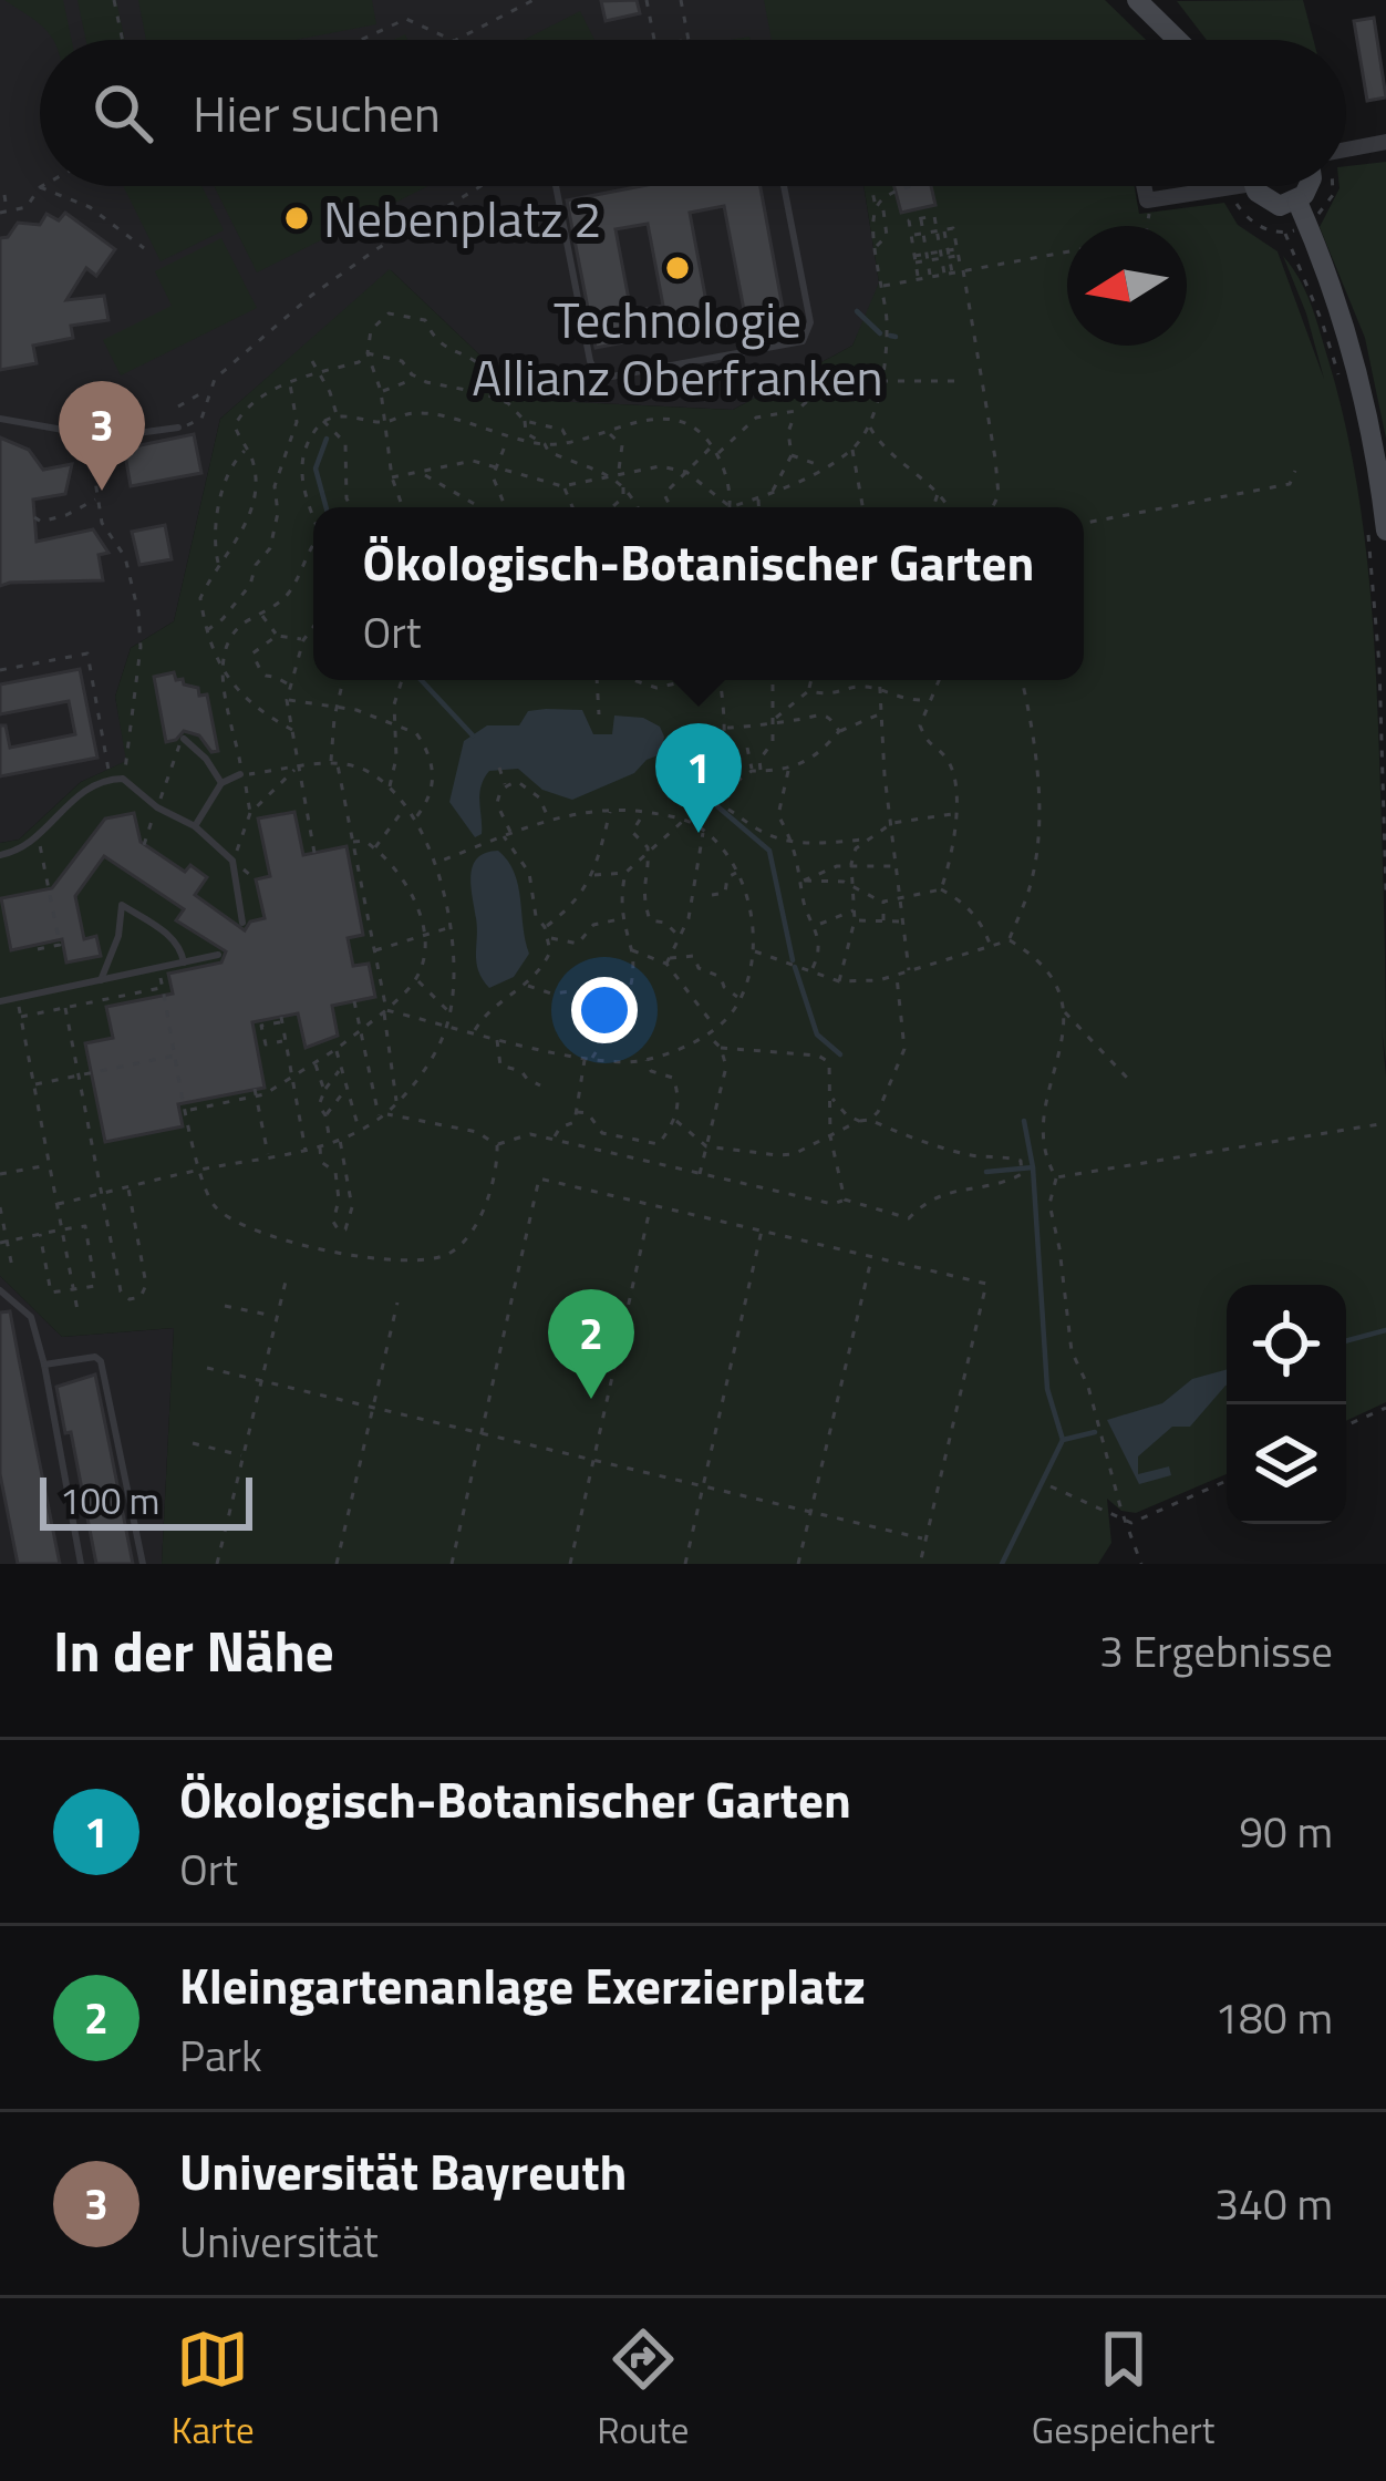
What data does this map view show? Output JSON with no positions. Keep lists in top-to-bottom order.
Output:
{
  "places": ["Nebenplatz 2", "Technologie Allianz Oberfranken"],
  "scale_bar": "100 m",
  "north": "left",
  "page": {
    "search": "Hier suchen",
    "pins": ["3", "1", "2"],
    "popup": ["Ökologisch-Botanischer Garten", "Ort"],
    "scale": "100 m",
    "heading": ["In der Nähe", "3 Ergebnisse"],
    "list": [
      {
        "mark": "1",
        "name": "Ökologisch-Botanischer Garten",
        "note": "Ort",
        "value": "90 m"
      },
      {
        "mark": "2",
        "name": "Kleingartenanlage Exerzierplatz",
        "note": "Park",
        "value": "180 m"
      },
      {
        "mark": "3",
        "name": "Universität Bayreuth",
        "note": "Universität",
        "value": "340 m"
      }
    ],
    "nav": ["Karte", "Route", "Gespeichert"]
  }
}
